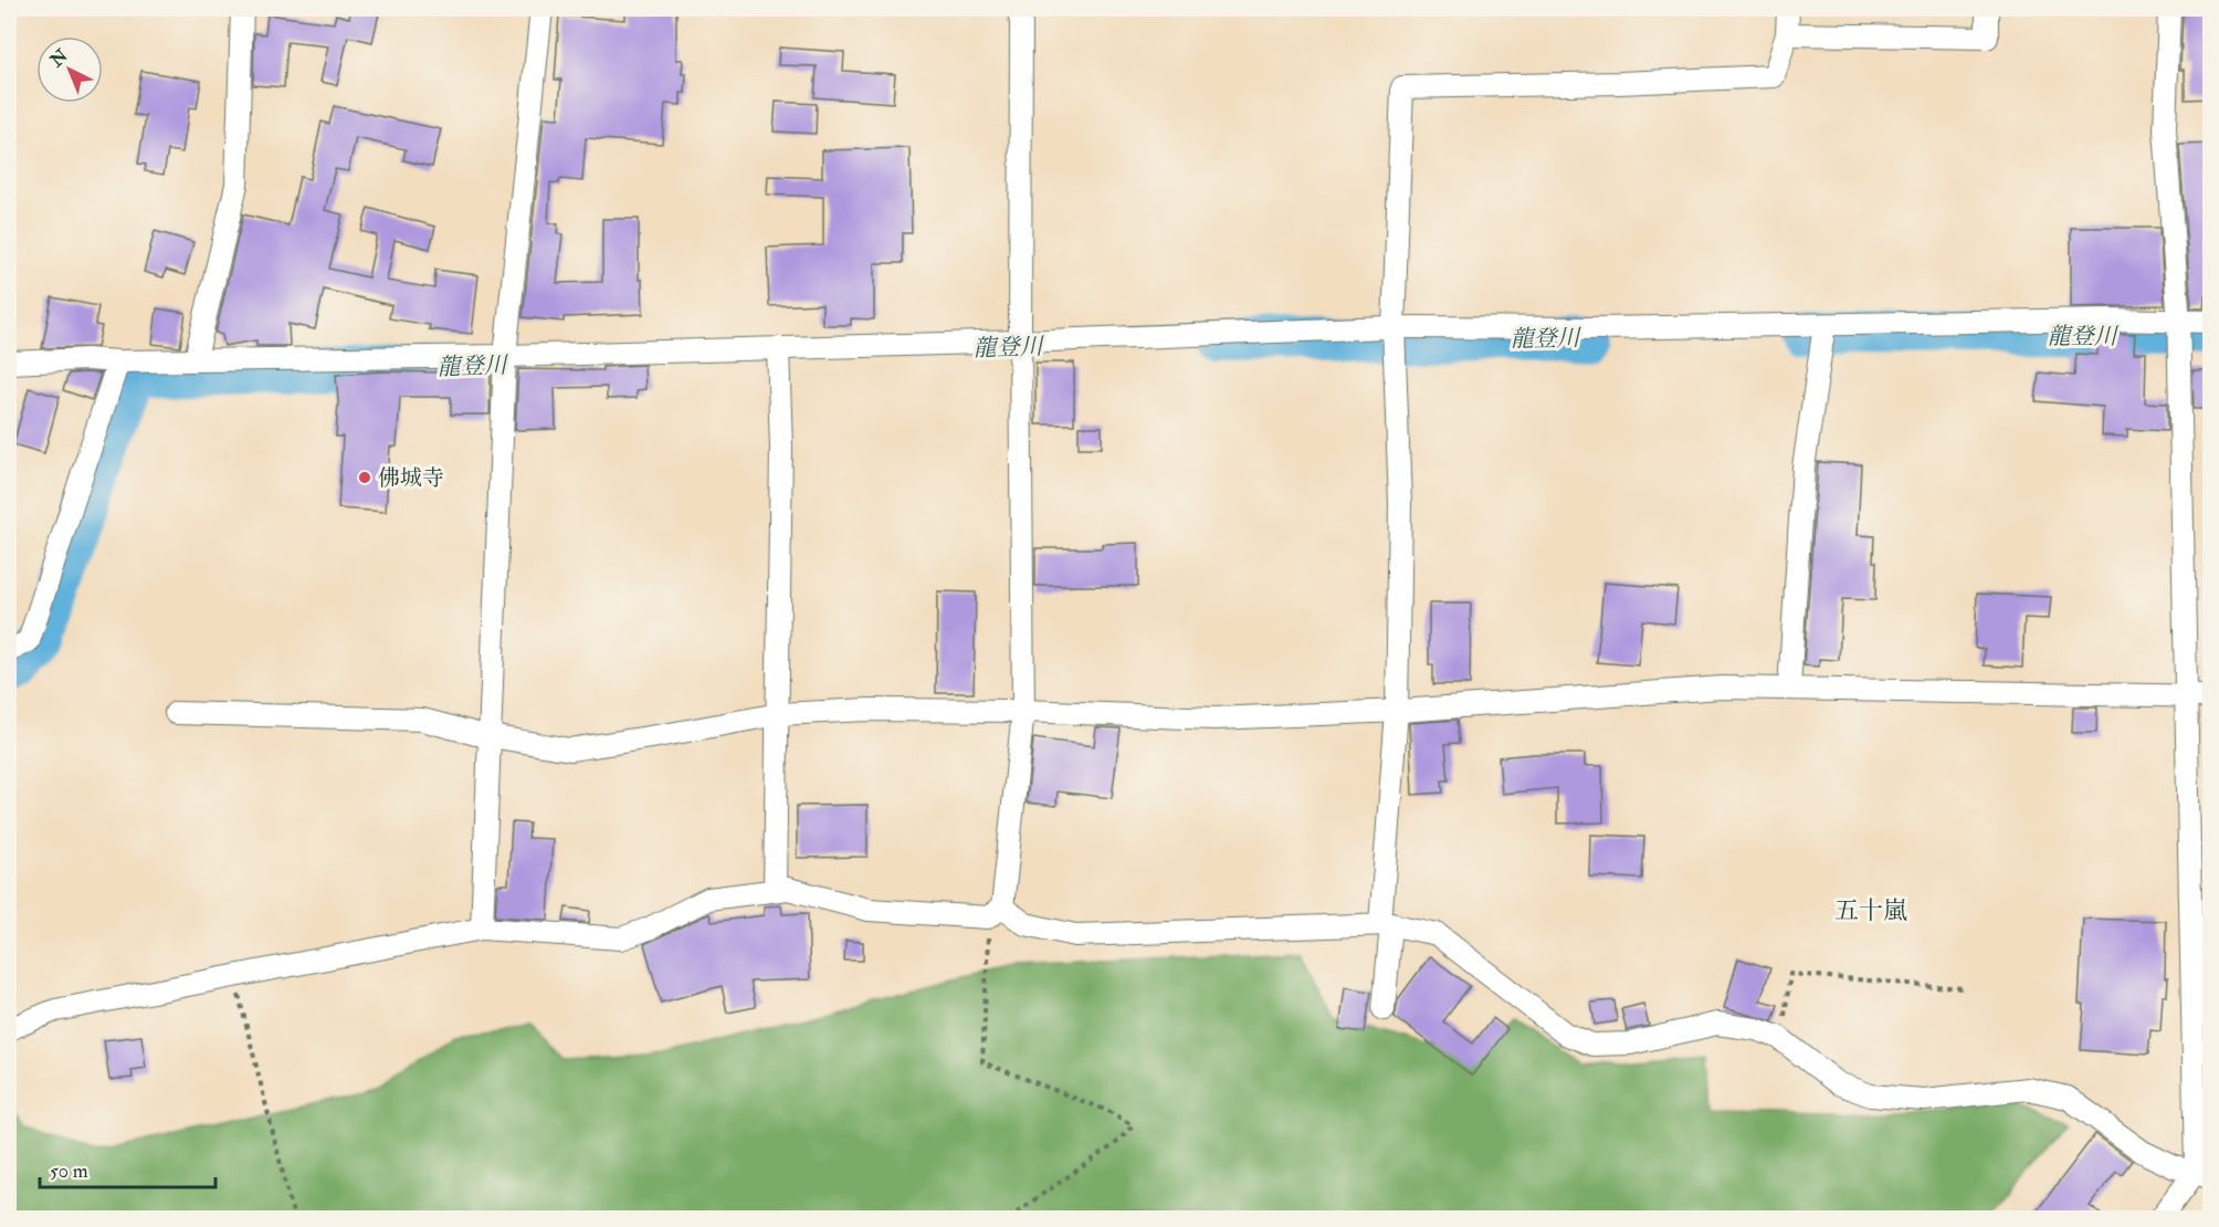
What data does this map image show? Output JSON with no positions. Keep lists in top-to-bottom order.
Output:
{
  "districts": ["五十嵐"],
  "water": ["龍登川"],
  "places": ["佛城寺"],
  "scale_bar": "50 m",
  "north": "top left"
}
